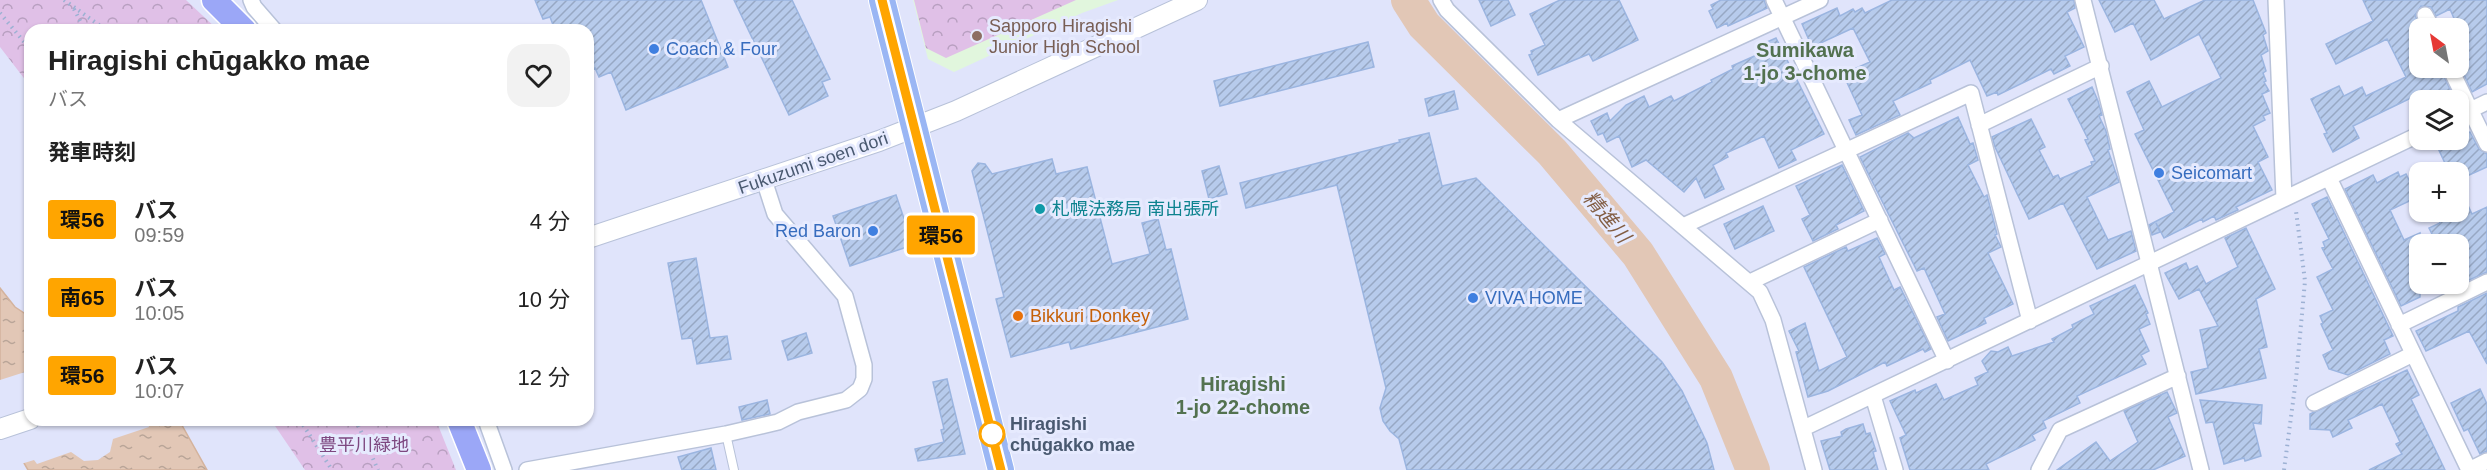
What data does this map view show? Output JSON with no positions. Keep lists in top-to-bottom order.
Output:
{
  "streets": {
    "street": ["Fukuzumi soen dori"]
  },
  "districts": ["Sumikawa 1-jo 3-chome", "Hiragishi 1-jo 22-chome"],
  "water": ["精進川"],
  "parks": ["豊平川緑地"],
  "places": [
    "Sapporo Hiragishi Junior High School",
    "Coach & Four",
    "Seicomart",
    "札幌法務局 南出張所",
    "Red Baron",
    "VIVA HOME",
    "Bikkuri Donkey",
    "Hiragishi chūgakko mae"
  ],
  "lines": ["bus line 環56"],
  "north": "top left",
  "page": {
    "on_map": "環56",
    "map_buttons": ["+", "−"],
    "heading": [
      ["Hiragishi chūgakko mae", "バス"],
      "発車時刻"
    ],
    "list": [
      {
        "mark": "環56",
        "name": "バス",
        "note": "09:59",
        "value": "4 分"
      },
      {
        "mark": "南65",
        "name": "バス",
        "note": "10:05",
        "value": "10 分"
      },
      {
        "mark": "環56",
        "name": "バス",
        "note": "10:07",
        "value": "12 分"
      }
    ]
  }
}
